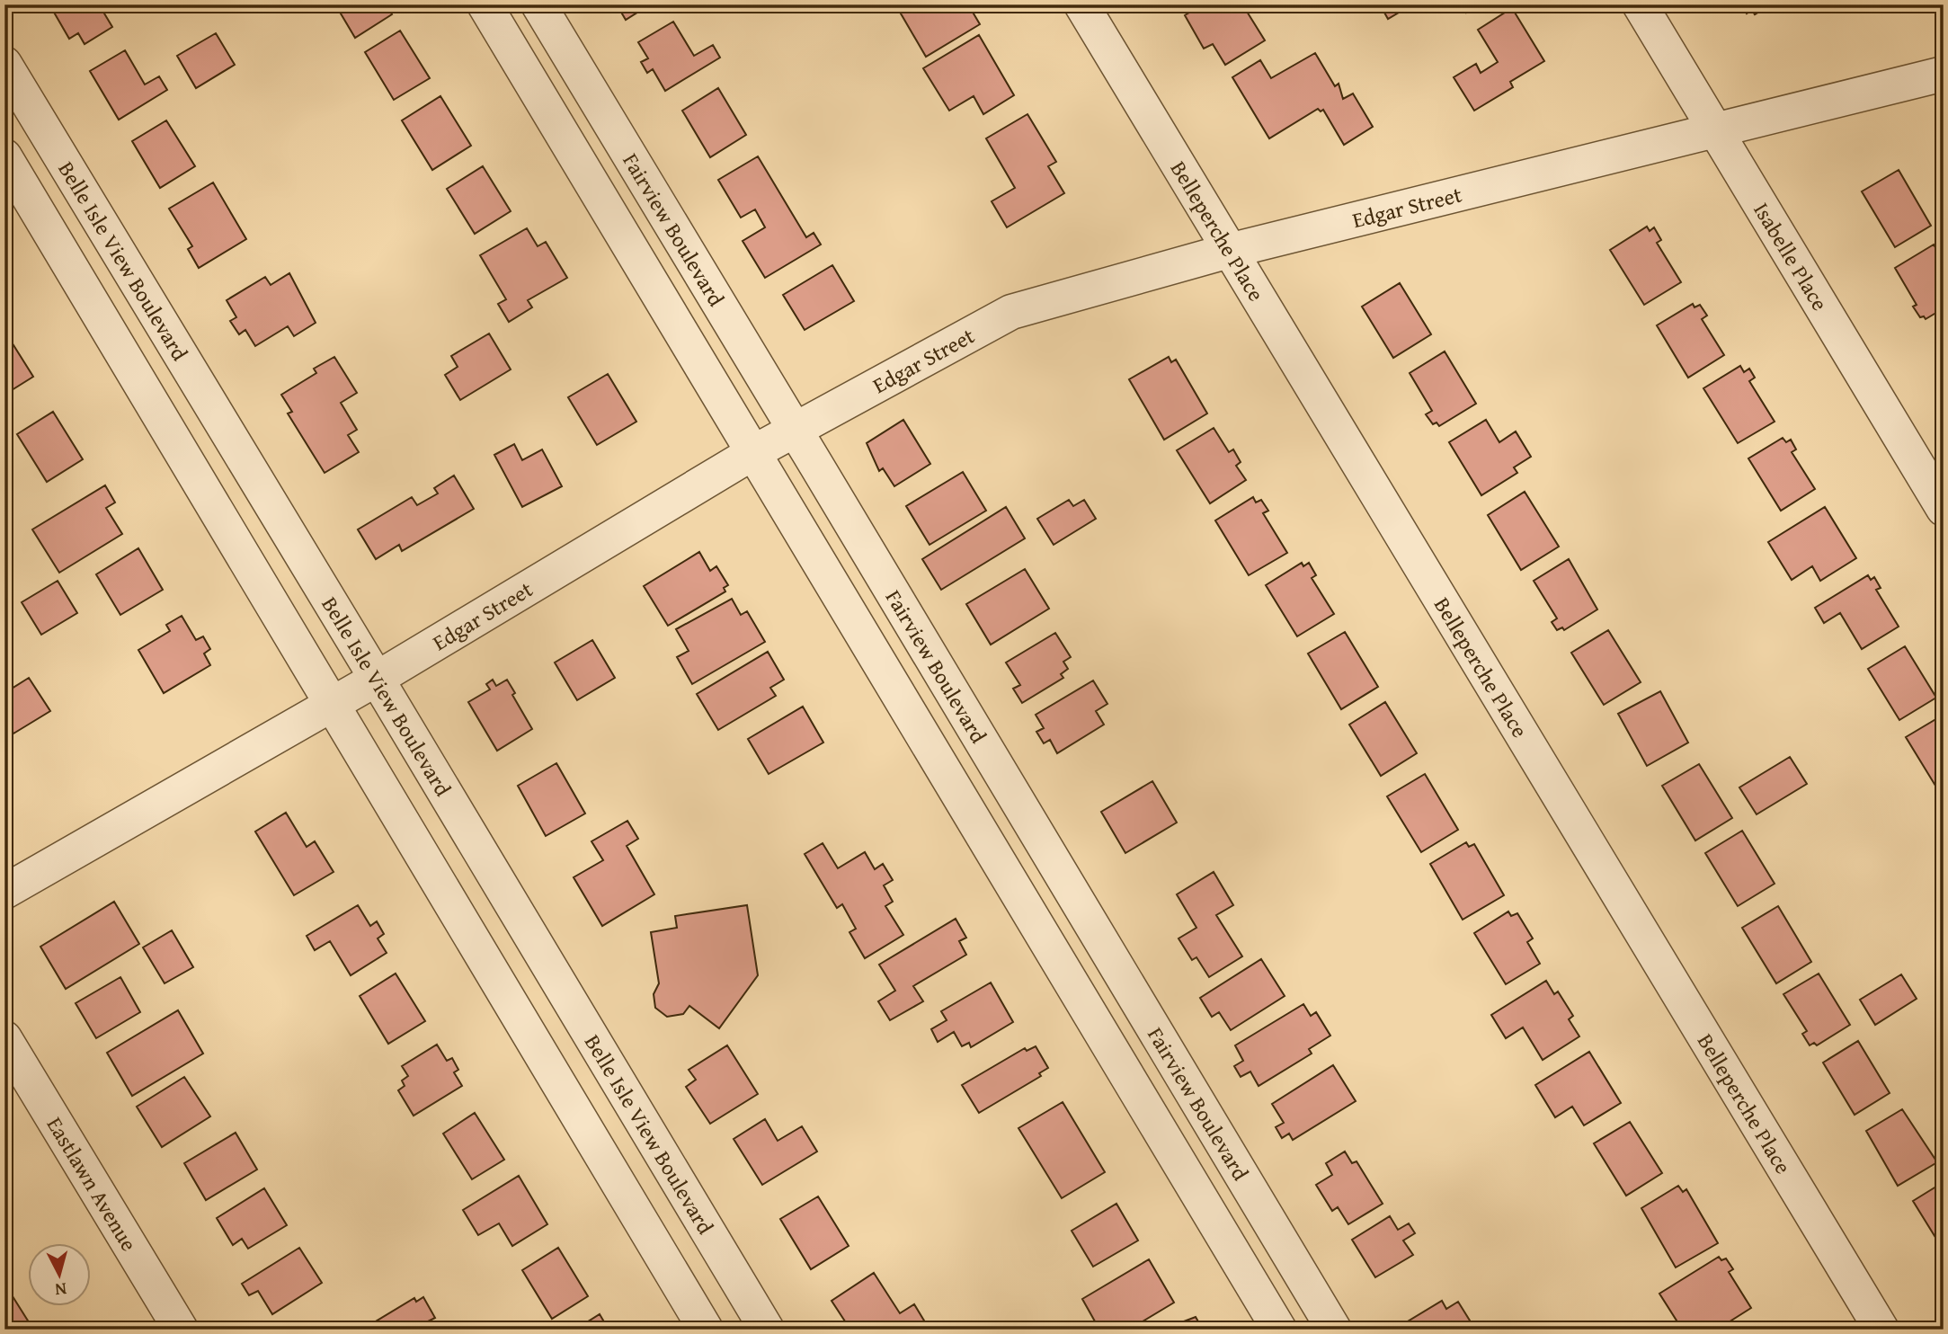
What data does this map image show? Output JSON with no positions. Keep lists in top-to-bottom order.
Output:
{
  "streets": {
    "street": [
      "Edgar Street",
      "Fairview Boulevard",
      "Belleperche Place",
      "Isabelle Place",
      "Belle Isle View Boulevard",
      "Eastlawn Avenue"
    ]
  },
  "crossings": [
    ["Edgar Street", "Fairview Boulevard"],
    ["Edgar Street", "Belleperche Place"],
    ["Edgar Street", "Isabelle Place"],
    ["Edgar Street", "Belle Isle View Boulevard"]
  ],
  "north": "bottom"
}
